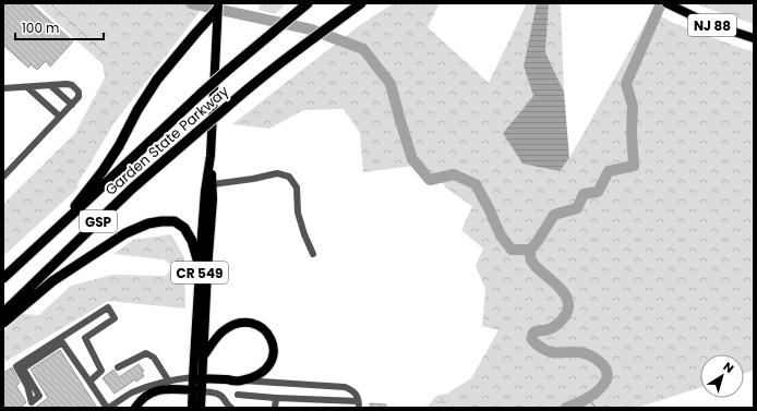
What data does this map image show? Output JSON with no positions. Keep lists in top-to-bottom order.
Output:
{
  "streets": {
    "highway": ["Garden State Parkway", "GSP"],
    "main road": ["NJ 88", "CR 549"]
  },
  "scale_bar": "100 m",
  "north": "top right"
}
